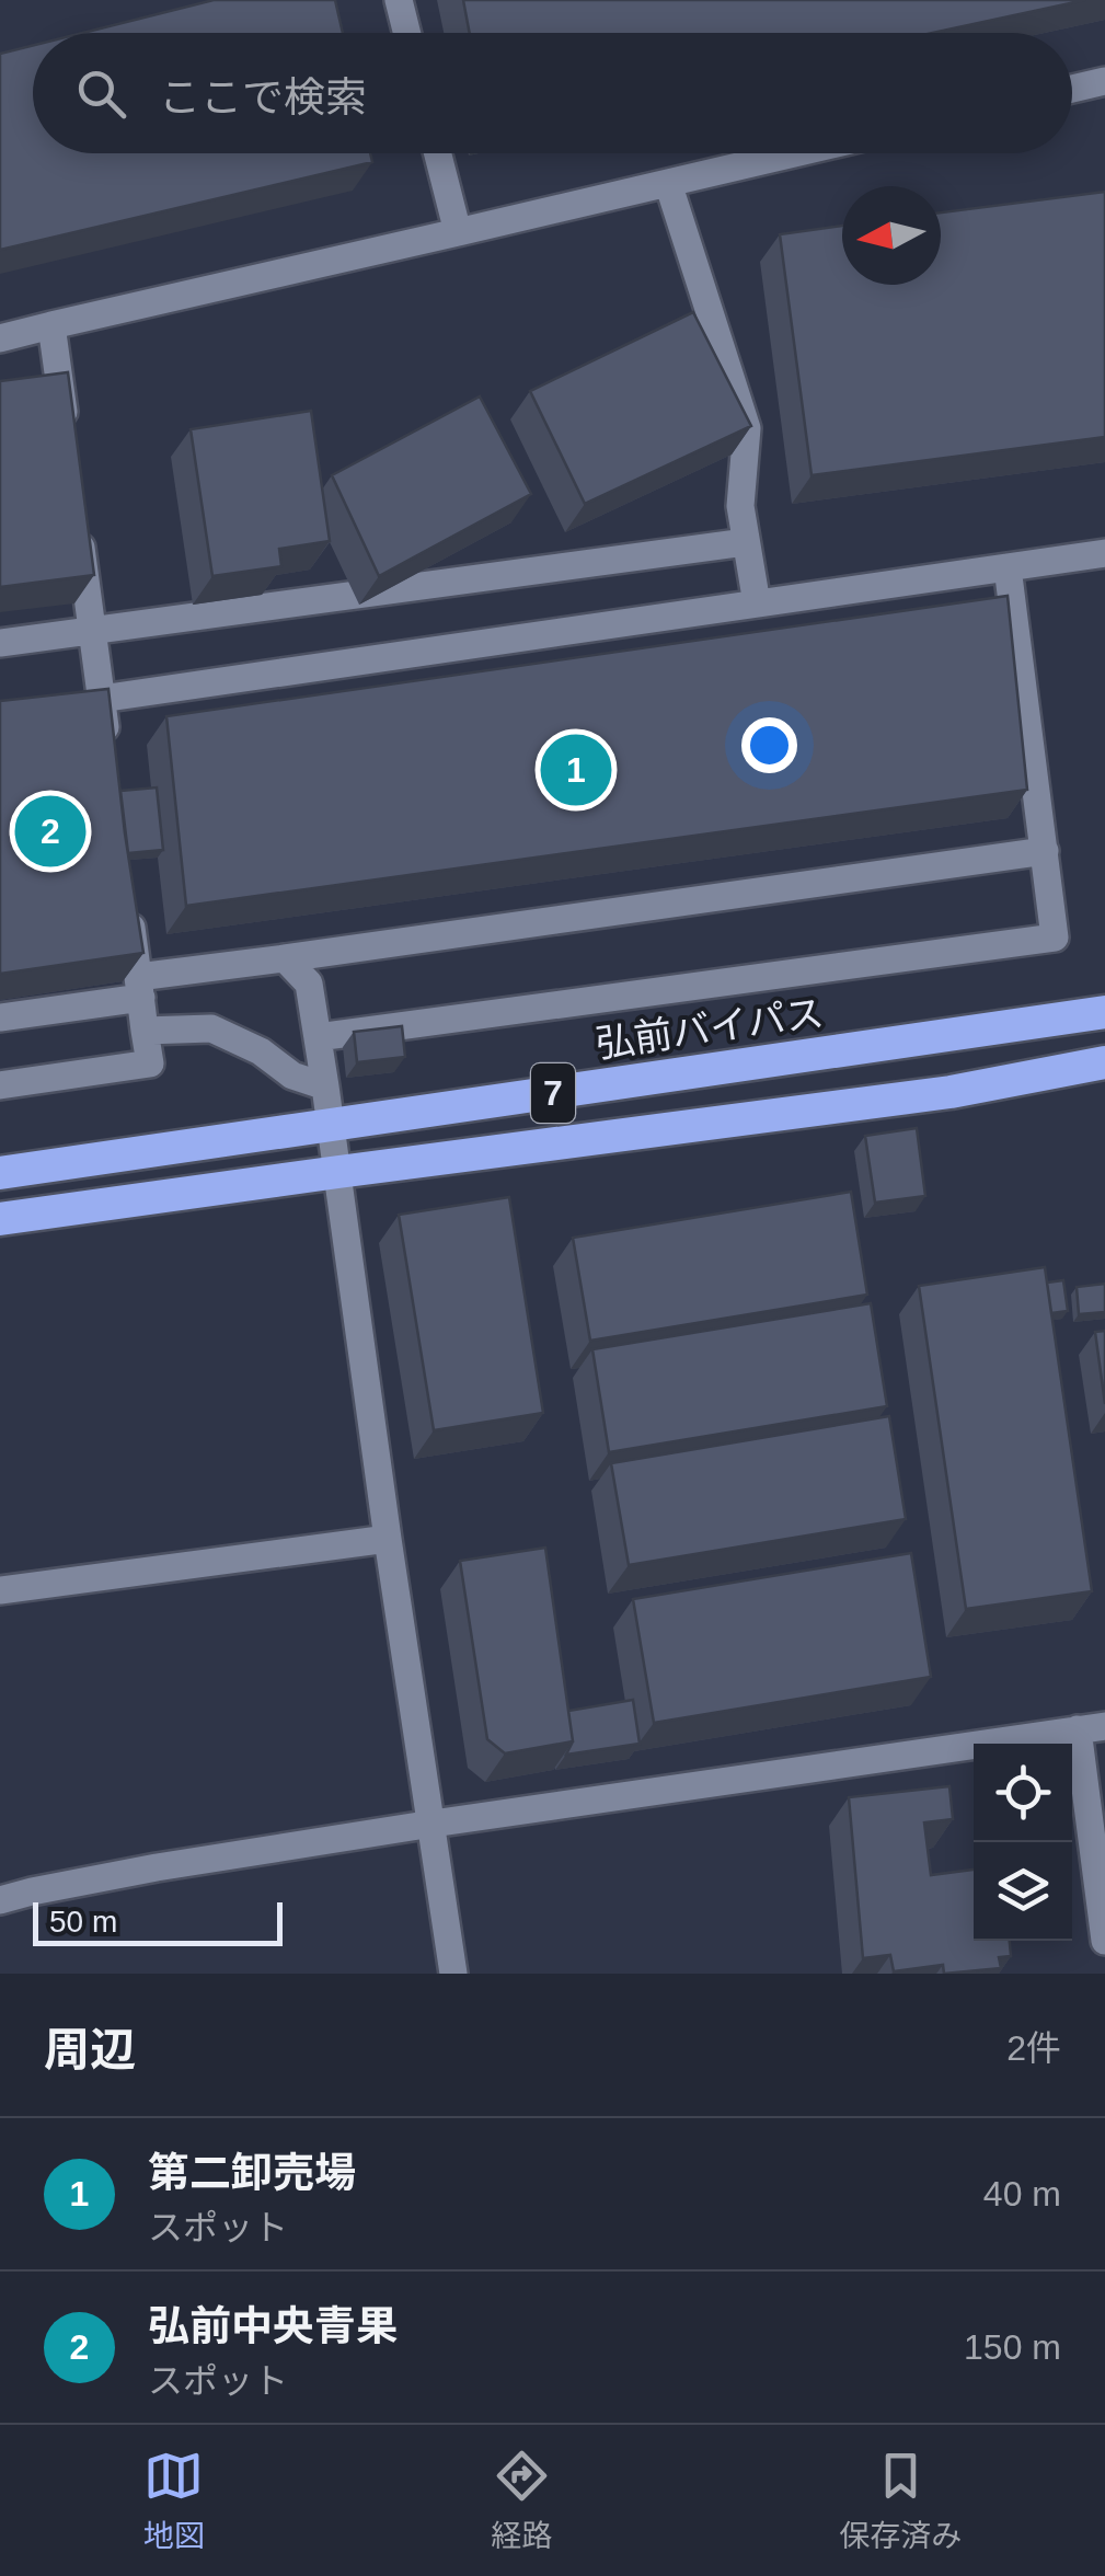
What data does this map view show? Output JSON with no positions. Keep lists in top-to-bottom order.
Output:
{
  "streets": {
    "highway": ["弘前バイパス", "7"]
  },
  "scale_bar": "50 m",
  "north": "left",
  "page": {
    "search": "ここで検索",
    "pins": ["1", "2"],
    "scale": "50 m",
    "heading": ["周辺", "2件"],
    "list": [
      {
        "mark": "1",
        "name": "第二卸売場",
        "note": "スポット",
        "value": "40 m"
      },
      {
        "mark": "2",
        "name": "弘前中央青果",
        "note": "スポット",
        "value": "150 m"
      }
    ],
    "nav": ["地図", "経路", "保存済み"]
  }
}
